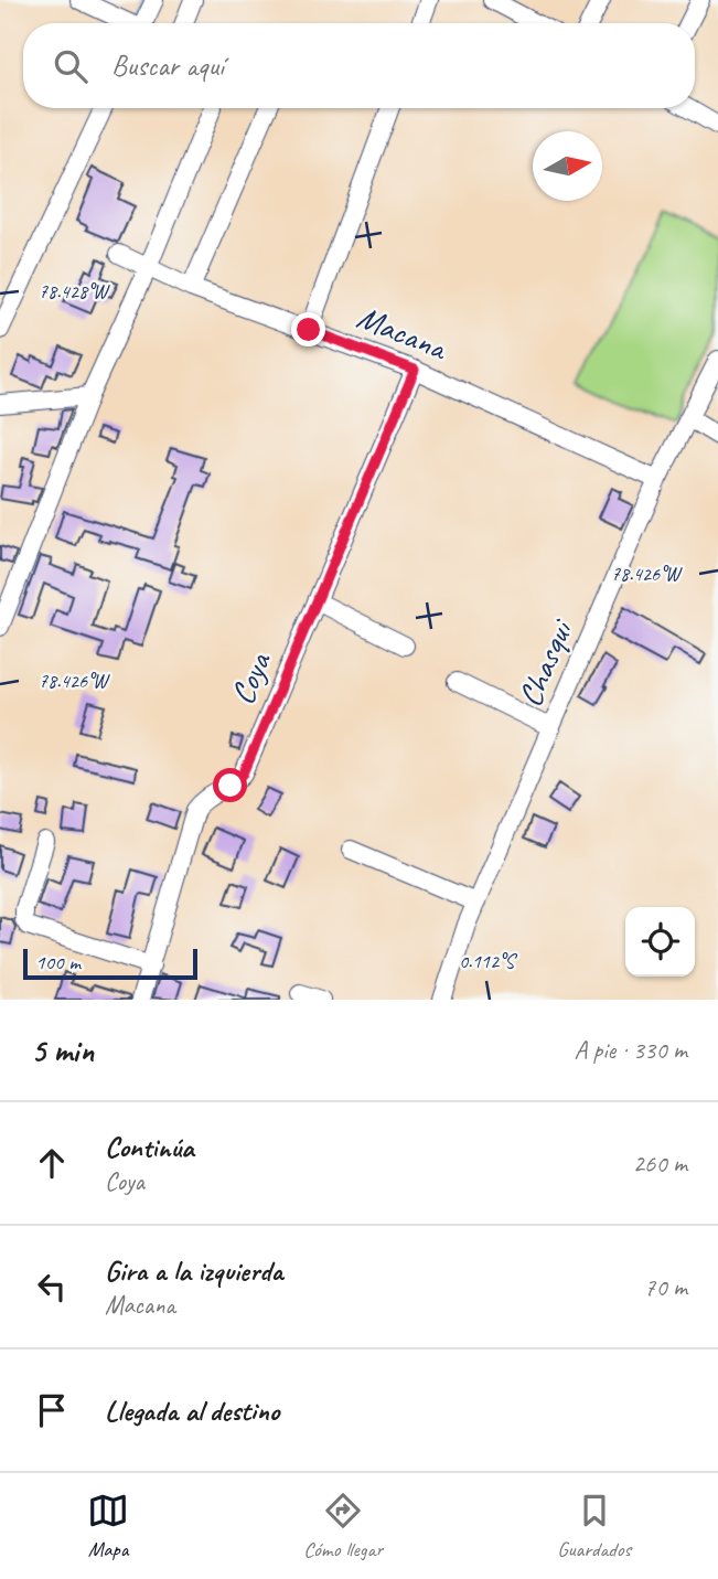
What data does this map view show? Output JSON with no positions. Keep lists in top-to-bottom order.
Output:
{
  "streets": {
    "street": ["Macana", "Chasqui", "Coya"]
  },
  "crossings": [
    ["Macana", "Chasqui"],
    ["Macana", "Coya"]
  ],
  "scale_bar": "100 m",
  "north": "right",
  "page": {
    "search": "Buscar aquí",
    "scale": "100 m",
    "heading": ["5 min", "A pie · 330 m"],
    "list": [
      ["Continúa", "Coya", "260 m"],
      ["Gira a la izquierda", "Macana", "70 m"],
      "Llegada al destino"
    ],
    "nav": ["Mapa", "Cómo llegar", "Guardados"]
  },
  "coordinates": ["78.428°W", "78.426°W", "0.112°S"]
}
